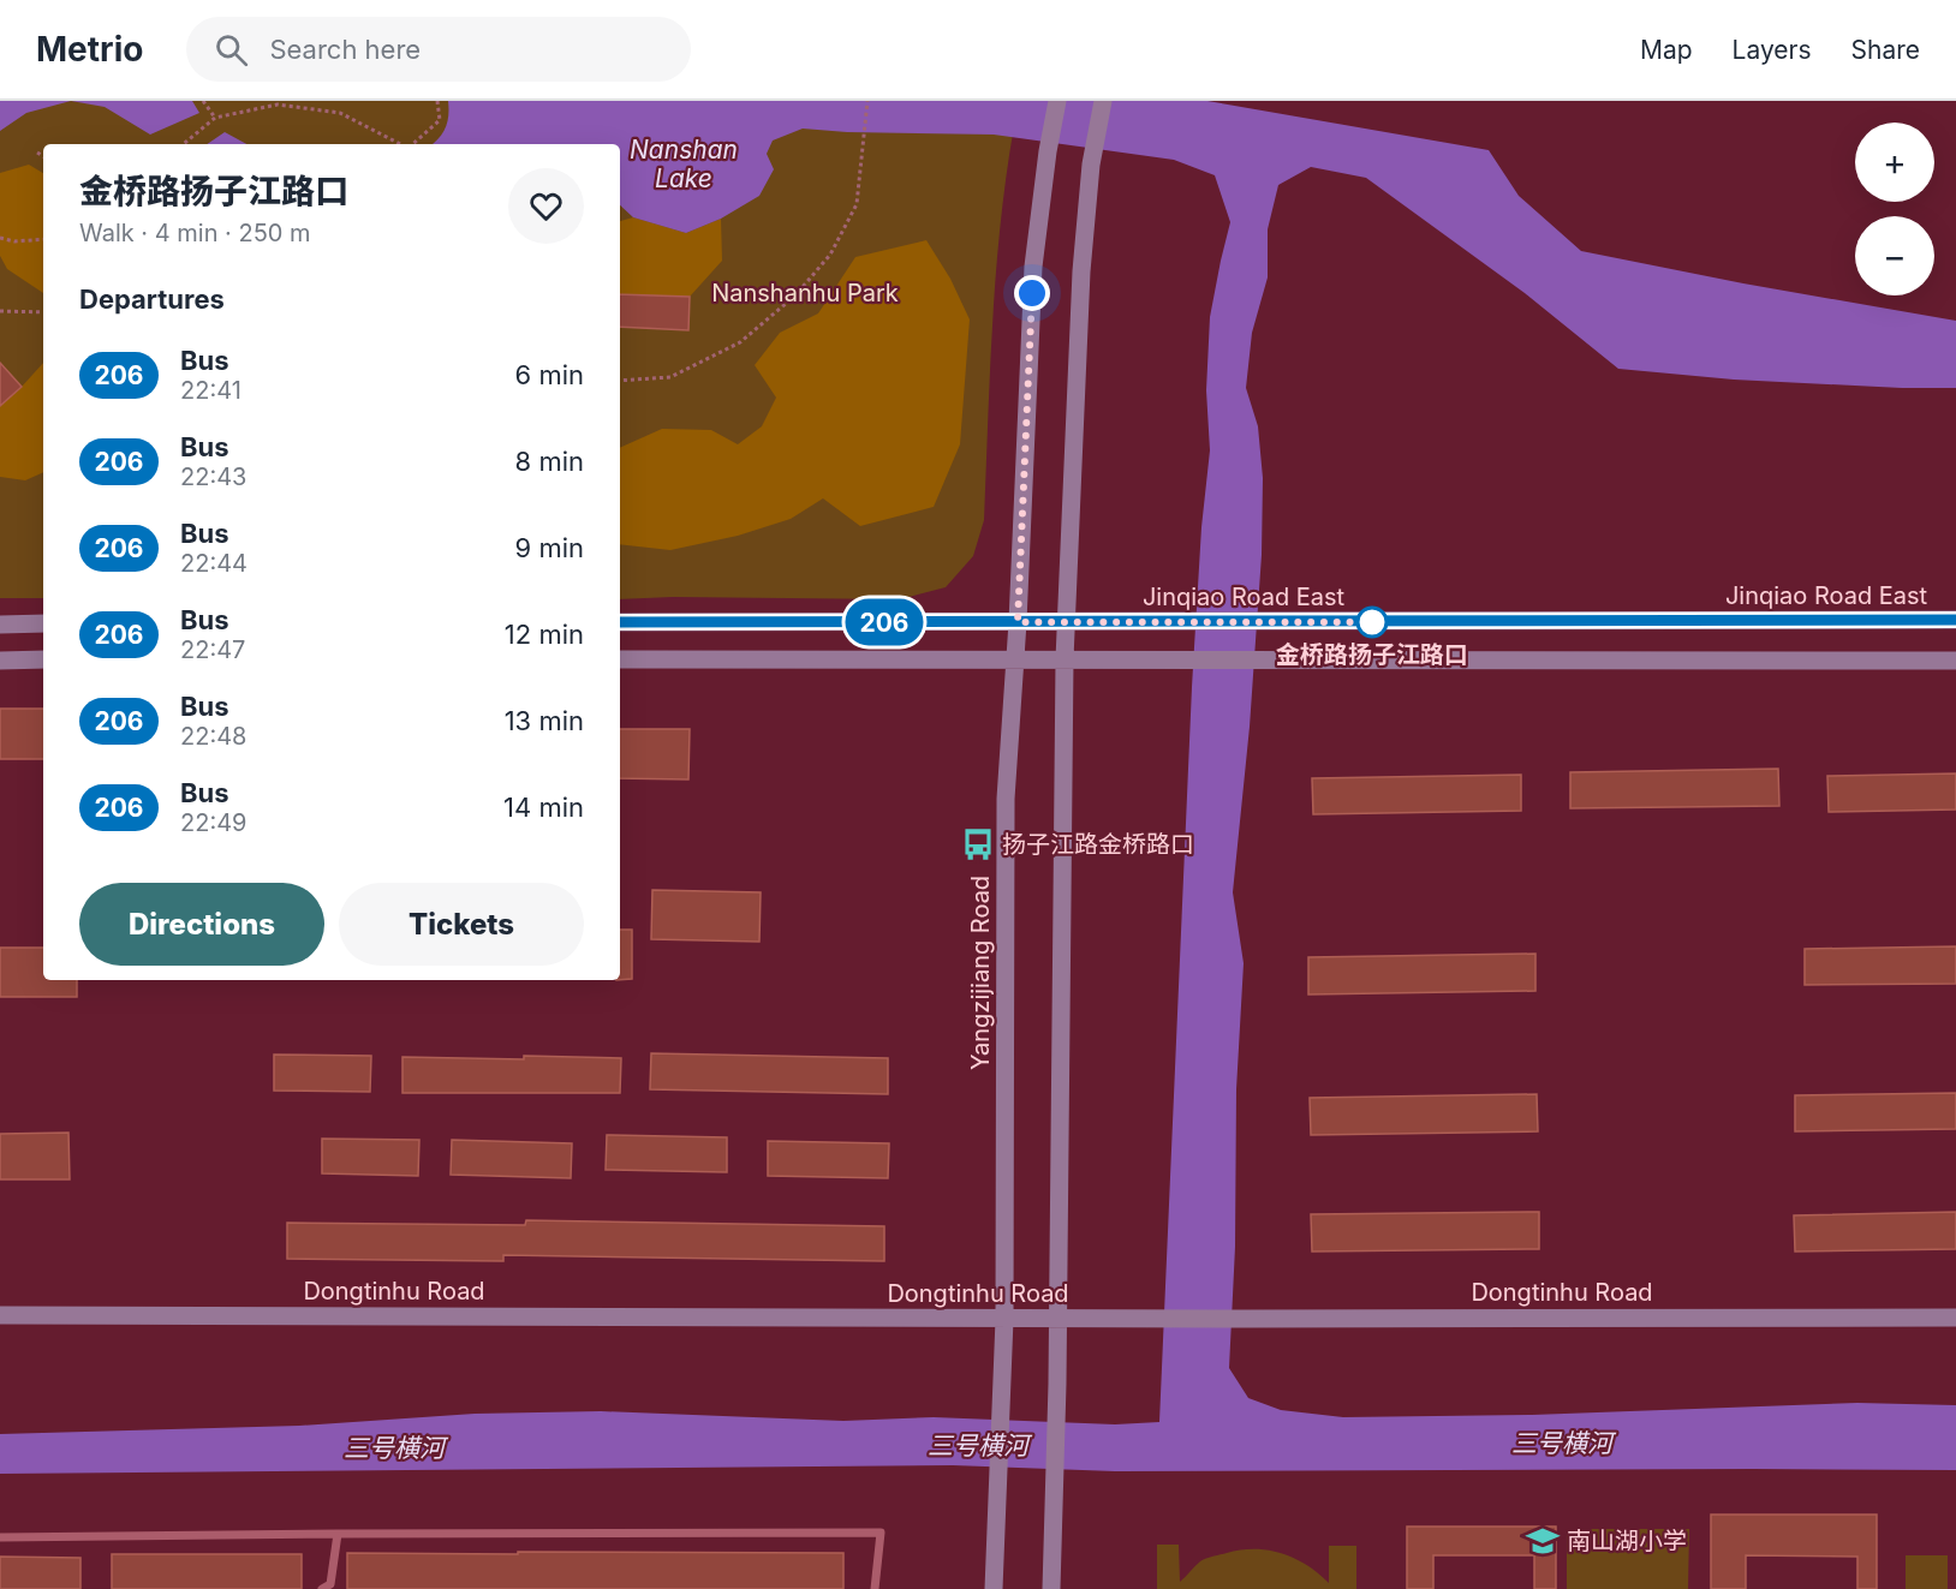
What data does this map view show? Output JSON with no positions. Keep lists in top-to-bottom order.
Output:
{
  "streets": {
    "street": ["Jinqiao Road East", "Yangzijiang Road", "Dongtinhu Road"]
  },
  "crossings": [
    ["Jinqiao Road East", "Yangzijiang Road"],
    ["Yangzijiang Road", "Dongtinhu Road"]
  ],
  "water": ["Nanshan Lake", "三号横河"],
  "parks": ["Nanshanhu Park"],
  "places": {
    "other": ["金桥路扬子江路口"],
    "bus stop": ["扬子江路金桥路口"],
    "school or university": ["南山湖小学"]
  },
  "lines": ["bus line 206"],
  "page": {
    "header": "Metrio",
    "search": "Search here",
    "nav": ["Map", "Layers", "Share"],
    "on_map": "206",
    "map_buttons": ["+", "−"],
    "heading": [
      ["金桥路扬子江路口", "Walk · 4 min · 250 m"],
      "Departures"
    ],
    "list": [
      {
        "mark": "206",
        "name": "Bus",
        "note": "22:41",
        "value": "6 min"
      },
      {
        "mark": "206",
        "name": "Bus",
        "note": "22:43",
        "value": "8 min"
      },
      {
        "mark": "206",
        "name": "Bus",
        "note": "22:44",
        "value": "9 min"
      },
      {
        "mark": "206",
        "name": "Bus",
        "note": "22:47",
        "value": "12 min"
      },
      {
        "mark": "206",
        "name": "Bus",
        "note": "22:48",
        "value": "13 min"
      },
      {
        "mark": "206",
        "name": "Bus",
        "note": "22:49",
        "value": "14 min"
      }
    ],
    "buttons": ["Directions", "Tickets"]
  }
}
